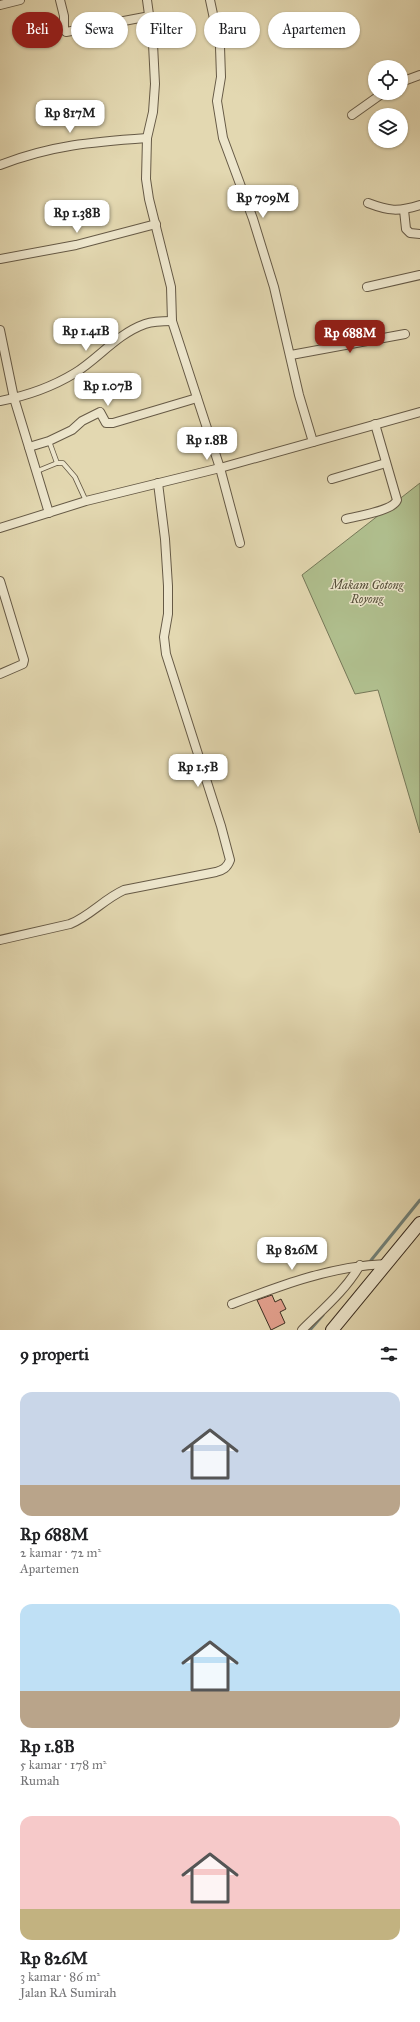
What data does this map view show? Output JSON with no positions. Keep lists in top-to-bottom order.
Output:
{
  "parks": ["Makam Gotong Royong"],
  "page": {
    "chip": [
      "Beli",
      "Sewa",
      "Filter",
      "Baru",
      "Apartemen"
    ],
    "price": [
      "Rp 817M",
      "Rp 709M",
      "Rp 1.38B",
      "Rp 1.41B",
      "Rp 688M",
      "Rp 1.07B",
      "Rp 1.8B",
      "Rp 1.5B",
      "Rp 826M"
    ],
    "heading": "9 properti",
    "list": [
      {
        "name": "Rp 688M",
        "note": "2 kamar · 72 m² · Apartemen"
      },
      {
        "name": "Rp 1.8B",
        "note": "5 kamar · 178 m² · Rumah"
      },
      {
        "name": "Rp 826M",
        "note": "3 kamar · 86 m² · Jalan RA Sumirah"
      }
    ]
  }
}
